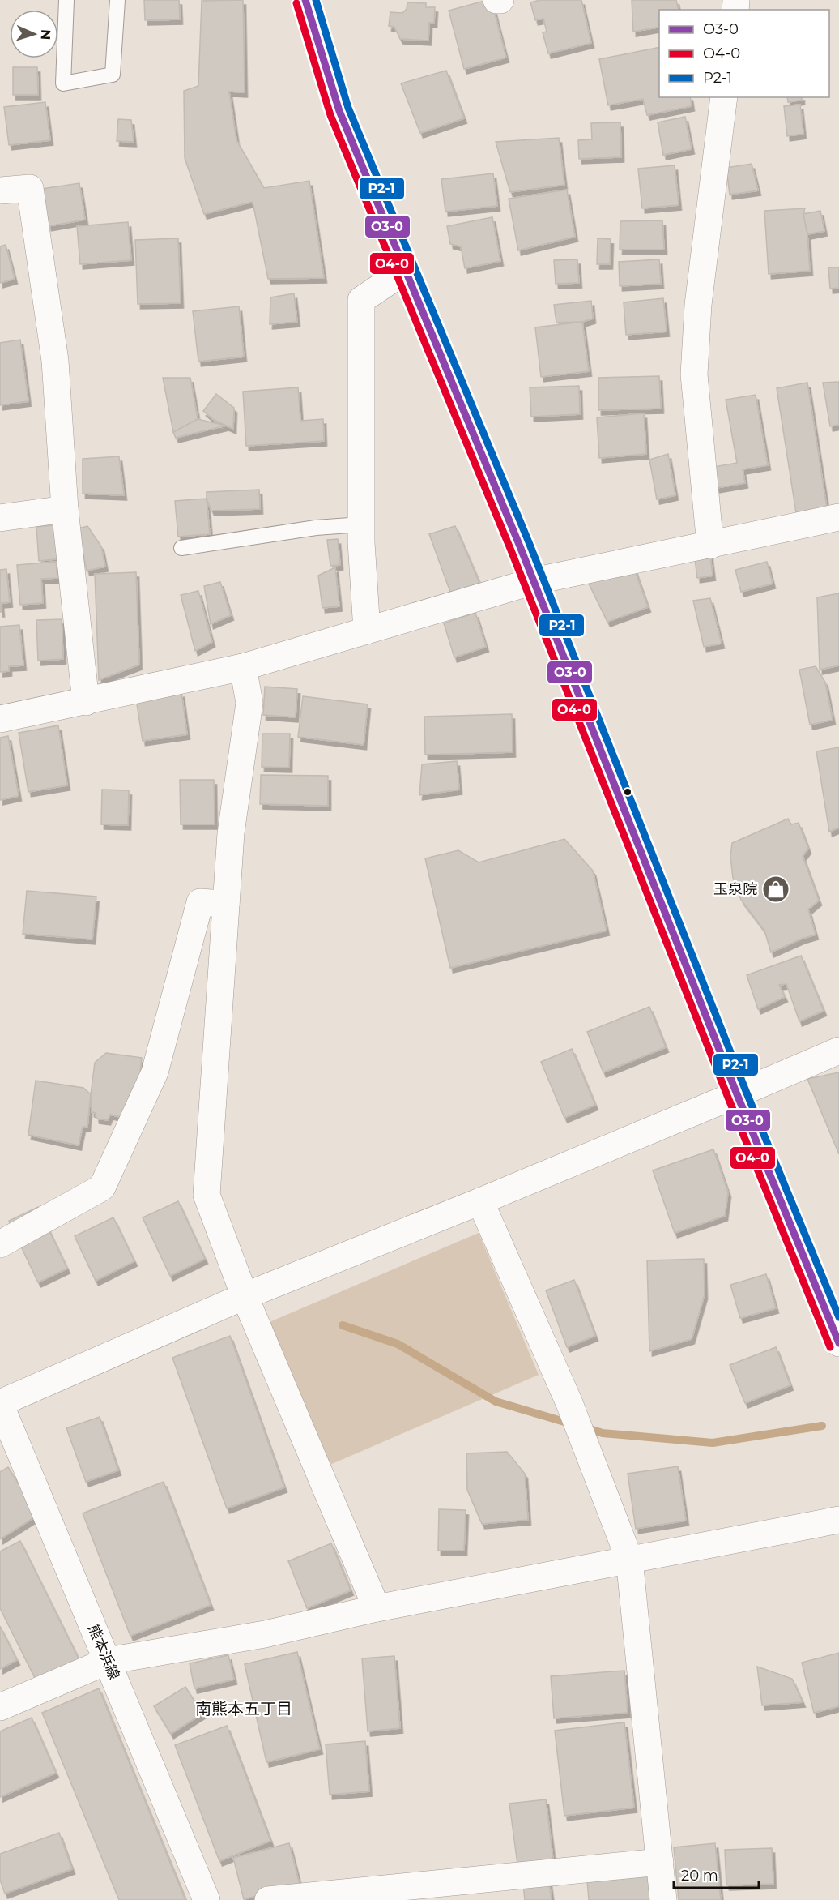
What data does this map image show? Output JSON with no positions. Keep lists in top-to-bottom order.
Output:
{
  "streets": {
    "street": ["熊本浜線"]
  },
  "districts": ["南熊本五丁目"],
  "places": {
    "shop": ["玉泉院"]
  },
  "lines": ["transit line O3-0", "transit line P2-1", "transit line O4-0"],
  "legend": ["O3-0", "O4-0", "P2-1"],
  "scale_bar": "20 m",
  "north": "right"
}
